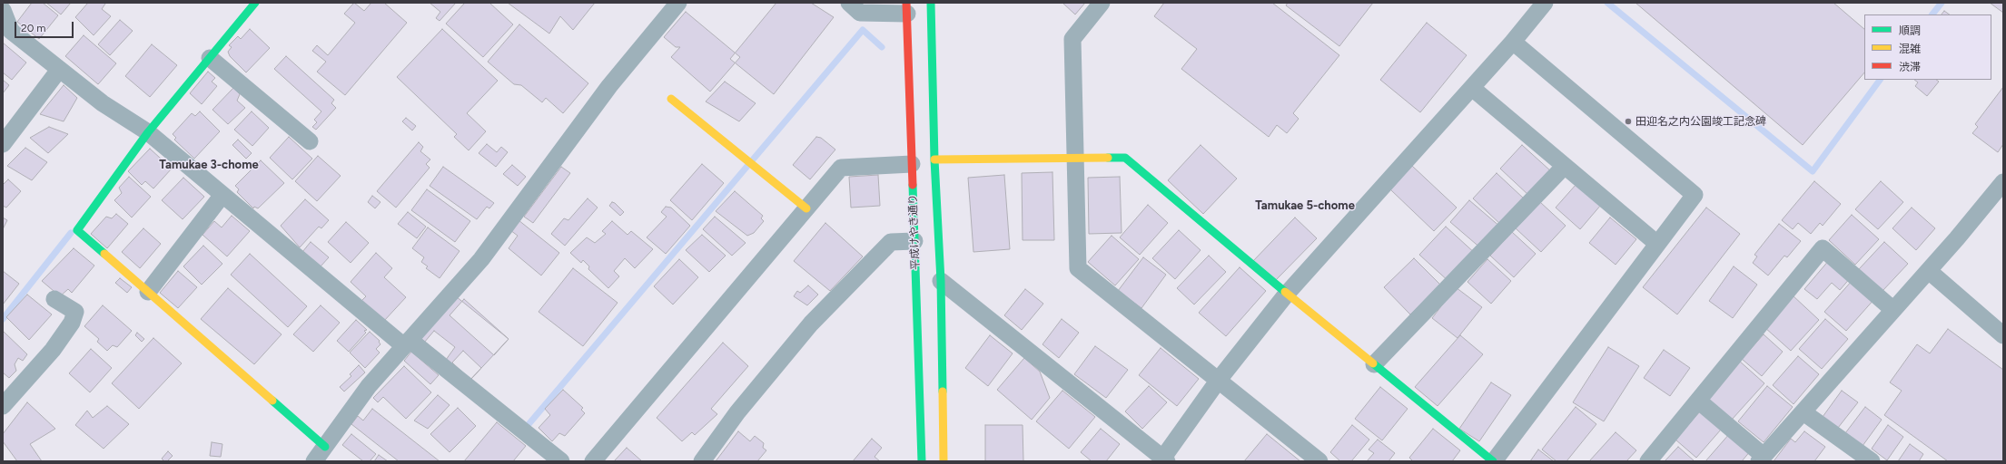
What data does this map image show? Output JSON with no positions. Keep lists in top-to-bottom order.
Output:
{
  "streets": {
    "street": ["平成けやき通り"]
  },
  "districts": ["Tamukae 3-chome", "Tamukae 5-chome"],
  "places": ["田迎名之内公園竣工記念碑"],
  "legend": ["順調", "混雑", "渋滞"],
  "scale_bar": "20 m"
}
